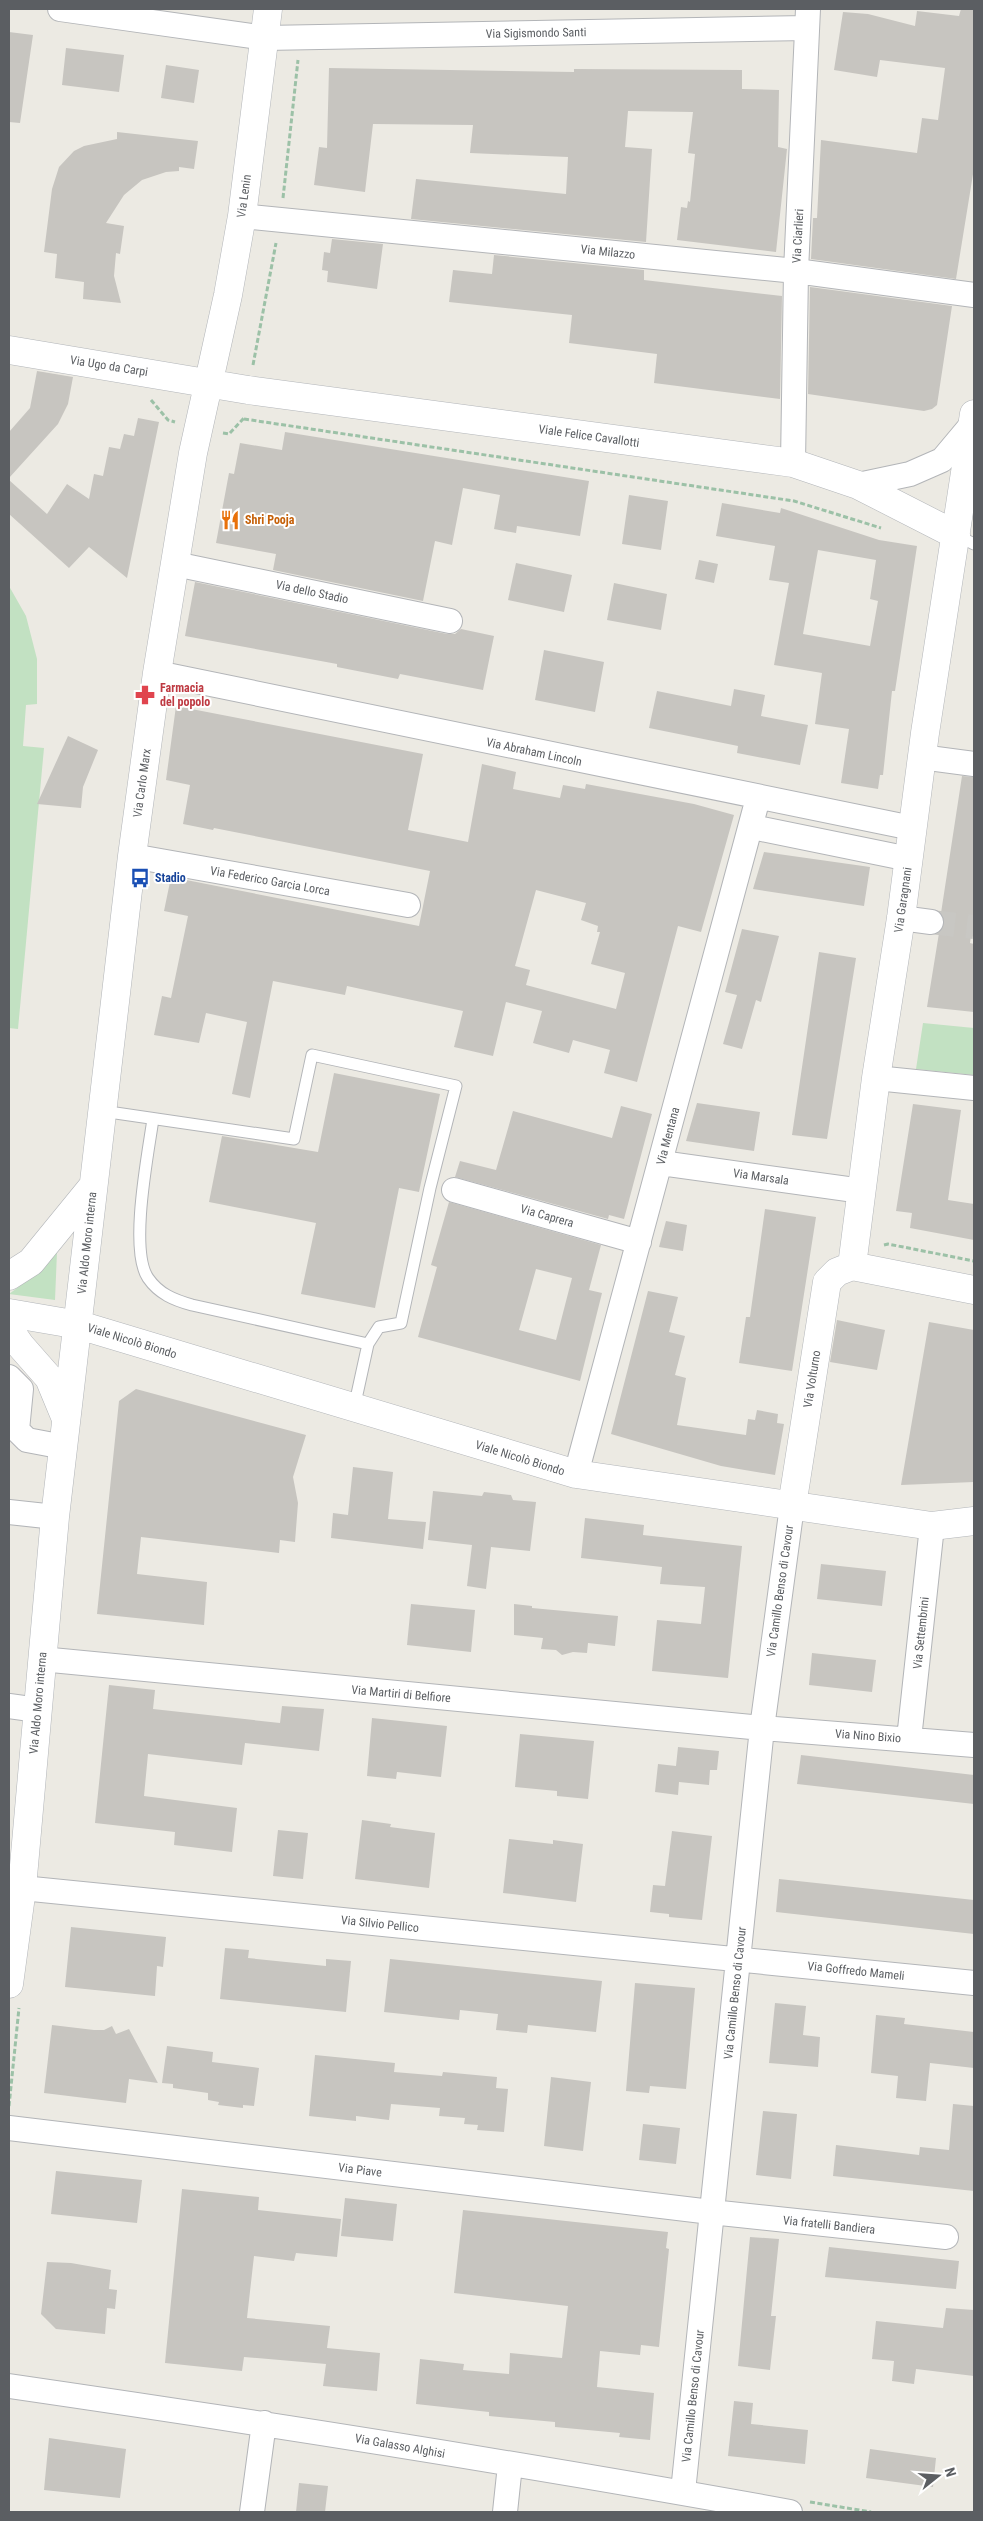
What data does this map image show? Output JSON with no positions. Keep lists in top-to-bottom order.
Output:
{
  "streets": {
    "street": [
      "Via Sigismondo Santi",
      "Via Lenin",
      "Via Ciarlieri",
      "Via Milazzo",
      "Via Ugo da Carpi",
      "Viale Felice Cavallotti",
      "Via dello Stadio",
      "Via Abraham Lincoln",
      "Via Carlo Marx",
      "Via Federico Garcia Lorca",
      "Via Garagnani",
      "Via Mentana",
      "Via Marsala",
      "Via Caprera",
      "Via Aldo Moro interna",
      "Viale Nicolò Biondo",
      "Via Volturno",
      "Via Camillo Benso di Cavour",
      "Via Settembrini",
      "Via Martiri di Belfiore",
      "Via Nino Bixio",
      "Via Silvio Pellico",
      "Via Goffredo Mameli",
      "Via Piave",
      "Via fratelli Bandiera",
      "Via Galasso Alghisi"
    ]
  },
  "crossings": [
    ["Via Sigismondo Santi", "Via Lenin"],
    ["Via Sigismondo Santi", "Via Ciarlieri"],
    ["Via Lenin", "Via Milazzo"],
    ["Via Lenin", "Via Ugo da Carpi"],
    ["Via Lenin", "Viale Felice Cavallotti"],
    ["Via Lenin", "Via Carlo Marx"],
    ["Via Ciarlieri", "Via Milazzo"],
    ["Via Ciarlieri", "Viale Felice Cavallotti"],
    ["Via Ugo da Carpi", "Viale Felice Cavallotti"],
    ["Via Ugo da Carpi", "Via Carlo Marx"],
    ["Viale Felice Cavallotti", "Via Carlo Marx"],
    ["Viale Felice Cavallotti", "Via Garagnani"],
    ["Via dello Stadio", "Via Carlo Marx"],
    ["Via Abraham Lincoln", "Via Carlo Marx"],
    ["Via Abraham Lincoln", "Via Garagnani"],
    ["Via Abraham Lincoln", "Via Mentana"],
    ["Via Carlo Marx", "Via Federico Garcia Lorca"],
    ["Via Carlo Marx", "Via Aldo Moro interna"],
    ["Via Garagnani", "Via Marsala"],
    ["Via Garagnani", "Via Volturno"],
    ["Via Mentana", "Via Marsala"],
    ["Via Mentana", "Via Caprera"],
    ["Via Mentana", "Viale Nicolò Biondo"],
    ["Via Aldo Moro interna", "Viale Nicolò Biondo"],
    ["Via Aldo Moro interna", "Via Martiri di Belfiore"],
    ["Via Aldo Moro interna", "Via Silvio Pellico"],
    ["Viale Nicolò Biondo", "Via Volturno"],
    ["Viale Nicolò Biondo", "Via Camillo Benso di Cavour"],
    ["Viale Nicolò Biondo", "Via Settembrini"],
    ["Via Volturno", "Via Camillo Benso di Cavour"],
    ["Via Camillo Benso di Cavour", "Via Martiri di Belfiore"],
    ["Via Camillo Benso di Cavour", "Via Nino Bixio"],
    ["Via Camillo Benso di Cavour", "Via Silvio Pellico"],
    ["Via Camillo Benso di Cavour", "Via Goffredo Mameli"],
    ["Via Camillo Benso di Cavour", "Via Piave"],
    ["Via Camillo Benso di Cavour", "Via fratelli Bandiera"],
    ["Via Settembrini", "Via Nino Bixio"],
    ["Via Martiri di Belfiore", "Via Nino Bixio"],
    ["Via Silvio Pellico", "Via Goffredo Mameli"],
    ["Via Piave", "Via fratelli Bandiera"]
  ],
  "places": {
    "restaurant": ["Shri Pooja"],
    "pharmacy": ["Farmacia del popolo"],
    "bus stop": ["Stadio"]
  },
  "north": "right"
}
